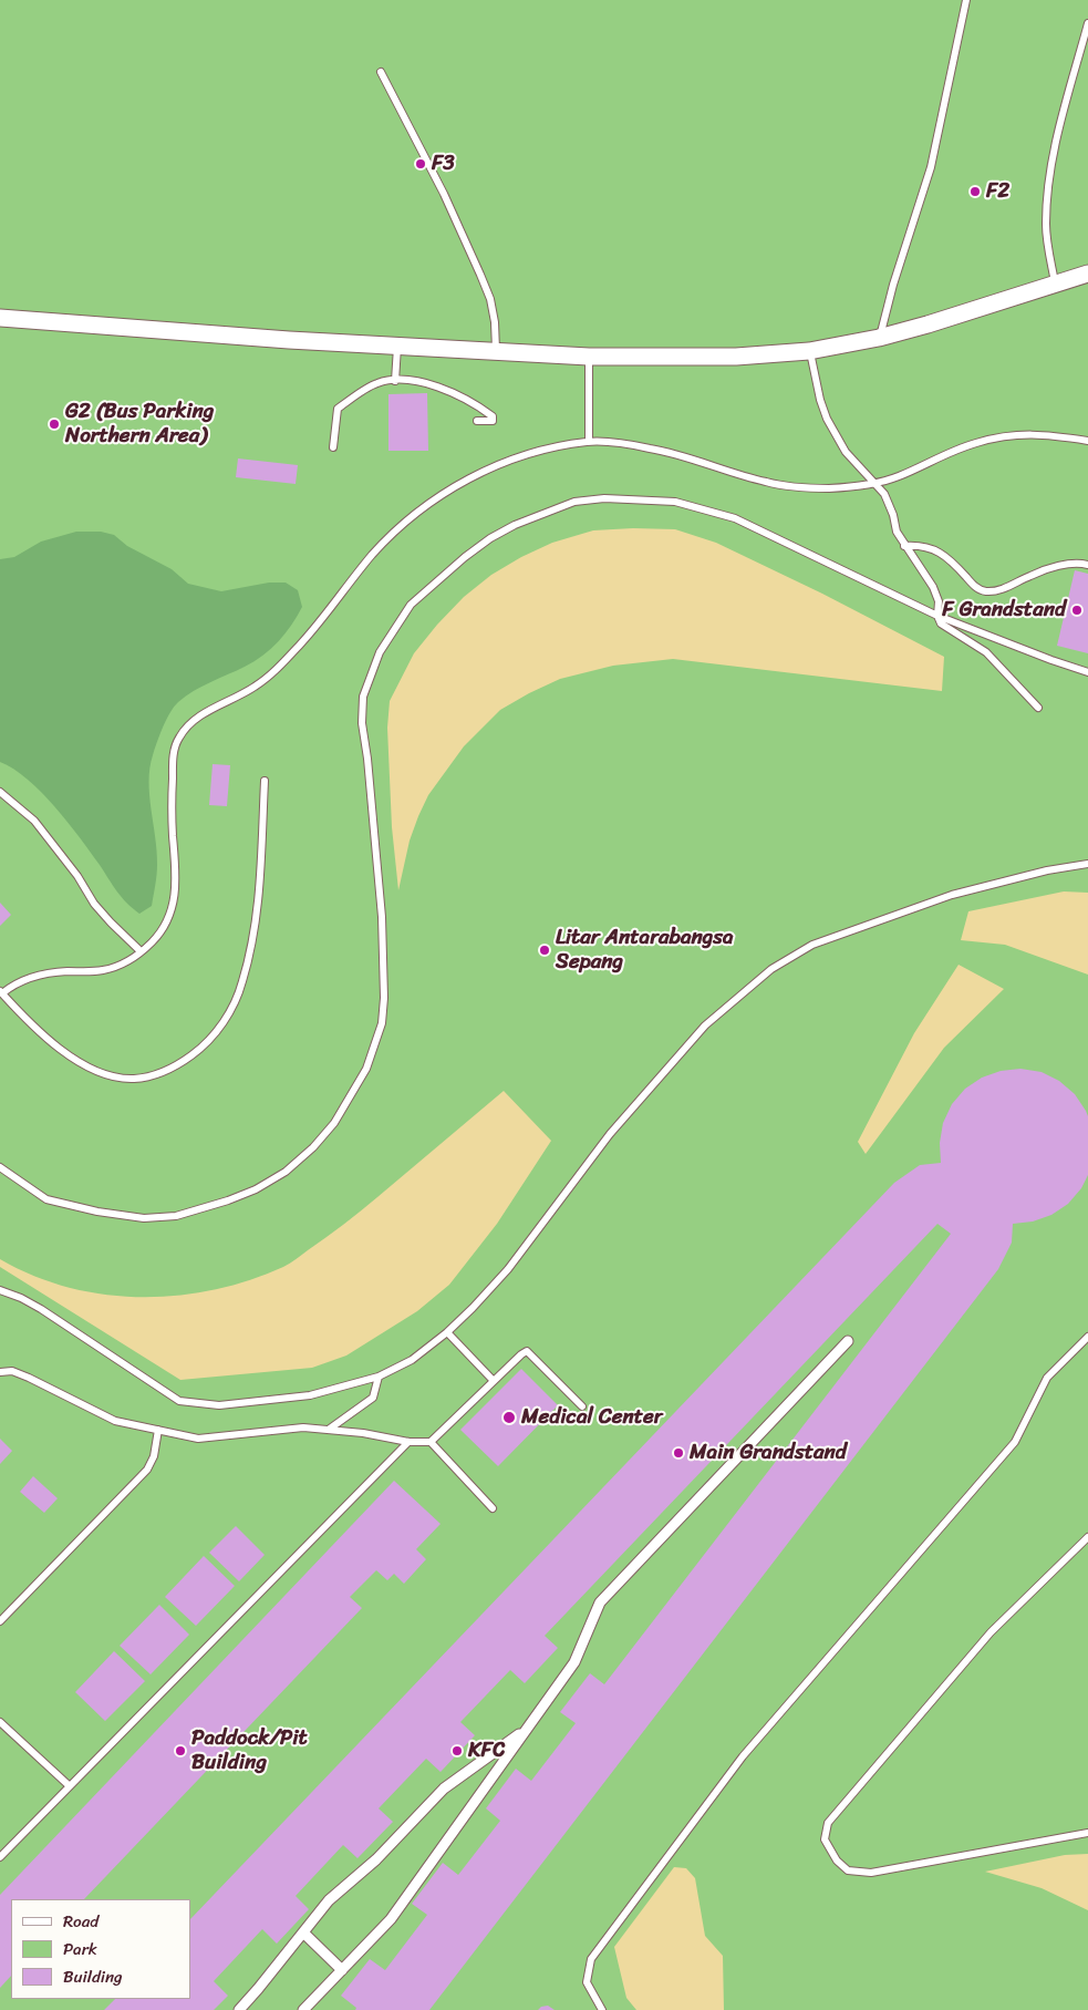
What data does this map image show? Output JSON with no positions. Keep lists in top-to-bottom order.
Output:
{
  "places": [
    "F3",
    "F2",
    "G2 (Bus Parking Northern Area)",
    "F Grandstand",
    "Litar Antarabangsa Sepang",
    "Medical Center",
    "Main Grandstand",
    "Paddock/Pit Building",
    "KFC"
  ],
  "legend": ["Road", "Park", "Building"]
}
